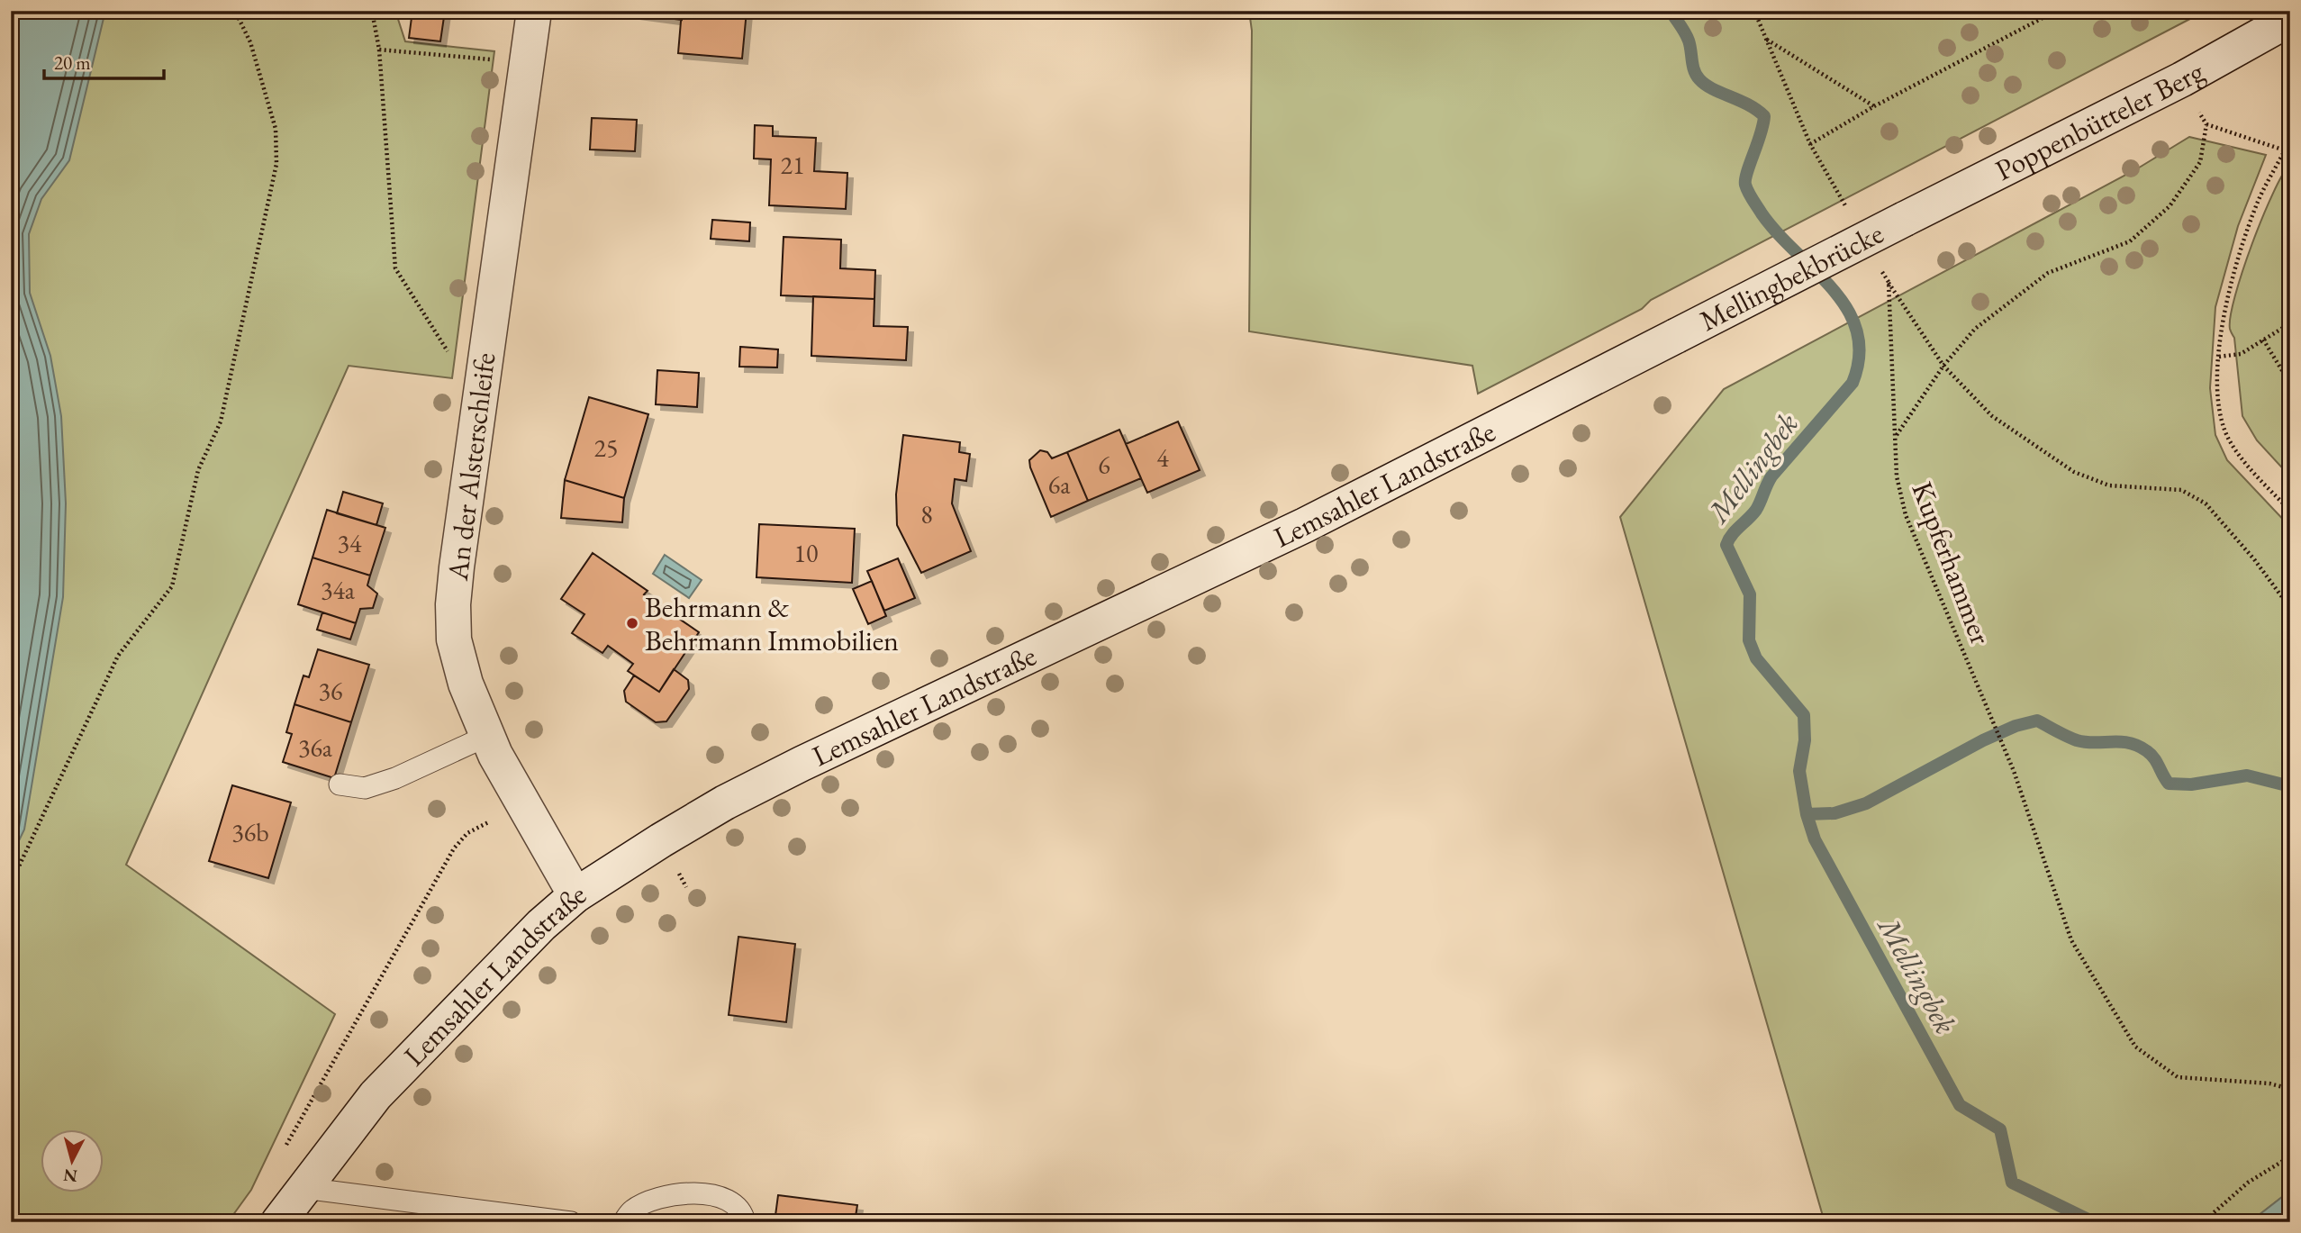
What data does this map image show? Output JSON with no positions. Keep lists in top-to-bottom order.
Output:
{
  "streets": {
    "main road": [
      "Poppenbütteler Berg",
      "Mellingbekbrücke",
      "An der Alsterschleife",
      "Lemsahler Landstraße"
    ],
    "path": ["Kupferhammer"]
  },
  "crossings": [
    ["Poppenbütteler Berg", "Mellingbekbrücke"],
    ["Mellingbekbrücke", "Lemsahler Landstraße"],
    ["An der Alsterschleife", "Lemsahler Landstraße"]
  ],
  "water": ["Mellingbek"],
  "places": ["Behrmann & Behrmann Immobilien"],
  "house_numbers": [
    "21",
    "25",
    "4",
    "6",
    "6a",
    "8",
    "34",
    "10",
    "34a",
    "36",
    "36a",
    "36b"
  ],
  "scale_bar": "20 m",
  "north": "bottom"
}
